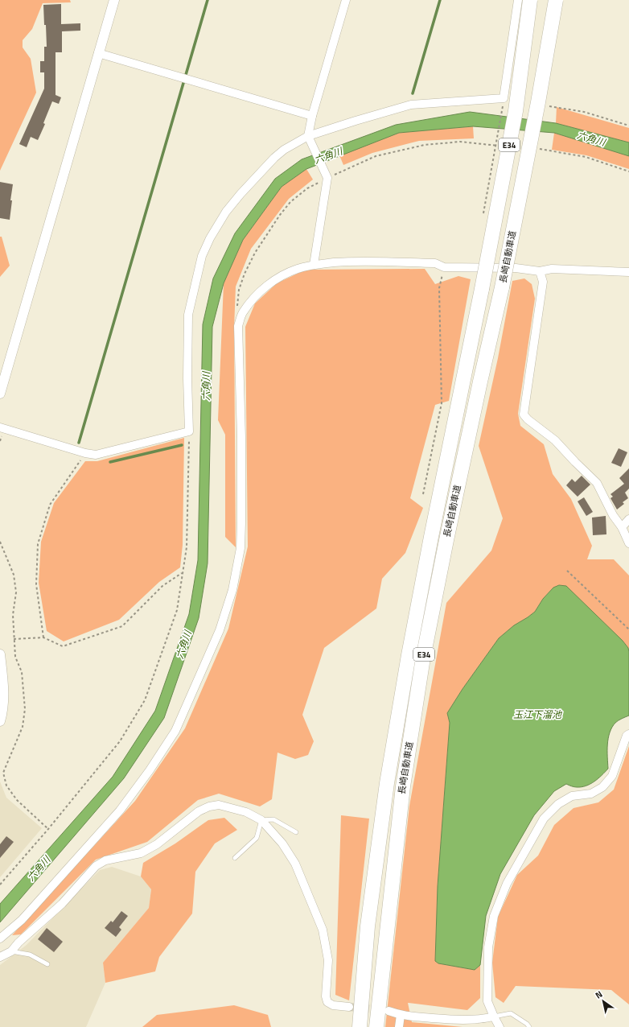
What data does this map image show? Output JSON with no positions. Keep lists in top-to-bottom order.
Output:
{
  "streets": {
    "highway": ["E34", "長崎自動車道"]
  },
  "water": ["六角川", "玉江下溜池"],
  "north": "top left"
}
